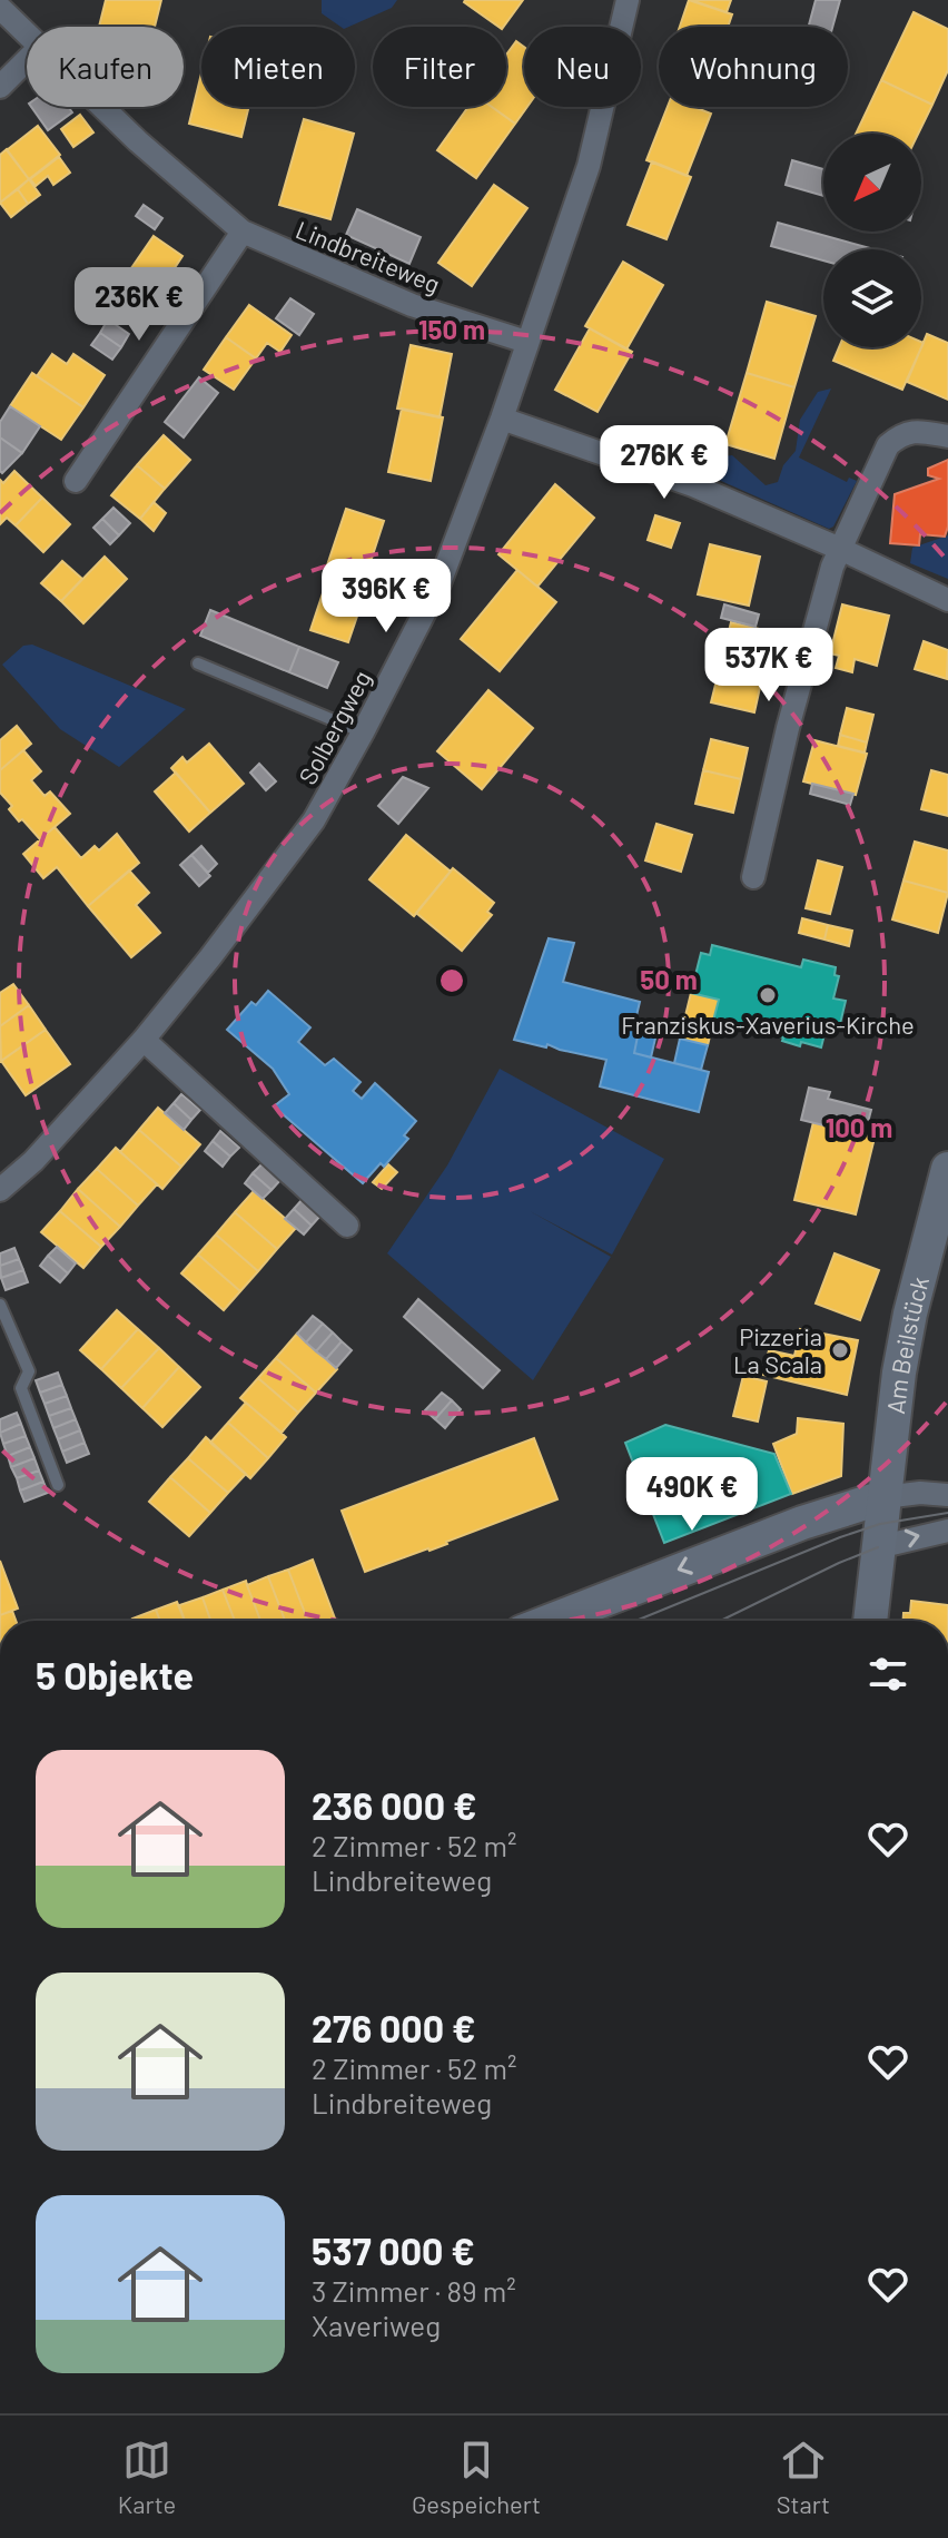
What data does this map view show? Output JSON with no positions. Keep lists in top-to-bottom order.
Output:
{
  "streets": {
    "main road": ["Am Beilstück"],
    "street": ["Lindbreiteweg", "Solbergweg"]
  },
  "crossings": [
    ["Lindbreiteweg", "Solbergweg"]
  ],
  "places": ["Franziskus-Xaverius-Kirche", "Pizzeria La Scala"],
  "north": "bottom left",
  "page": {
    "chip": [
      "Kaufen",
      "Mieten",
      "Filter",
      "Neu",
      "Wohnung"
    ],
    "price": [
      "236K €",
      "276K €",
      "396K €",
      "537K €",
      "490K €"
    ],
    "heading": "5 Objekte",
    "list": [
      {
        "name": "236 000 €",
        "note": "2 Zimmer · 52 m² · Lindbreiteweg"
      },
      {
        "name": "276 000 €",
        "note": "2 Zimmer · 52 m² · Lindbreiteweg"
      },
      {
        "name": "537 000 €",
        "note": "3 Zimmer · 89 m² · Xaveriweg"
      }
    ],
    "tabs": ["Karte", "Gespeichert", "Start"]
  },
  "rings": ["150 m", "50 m", "100 m"]
}
